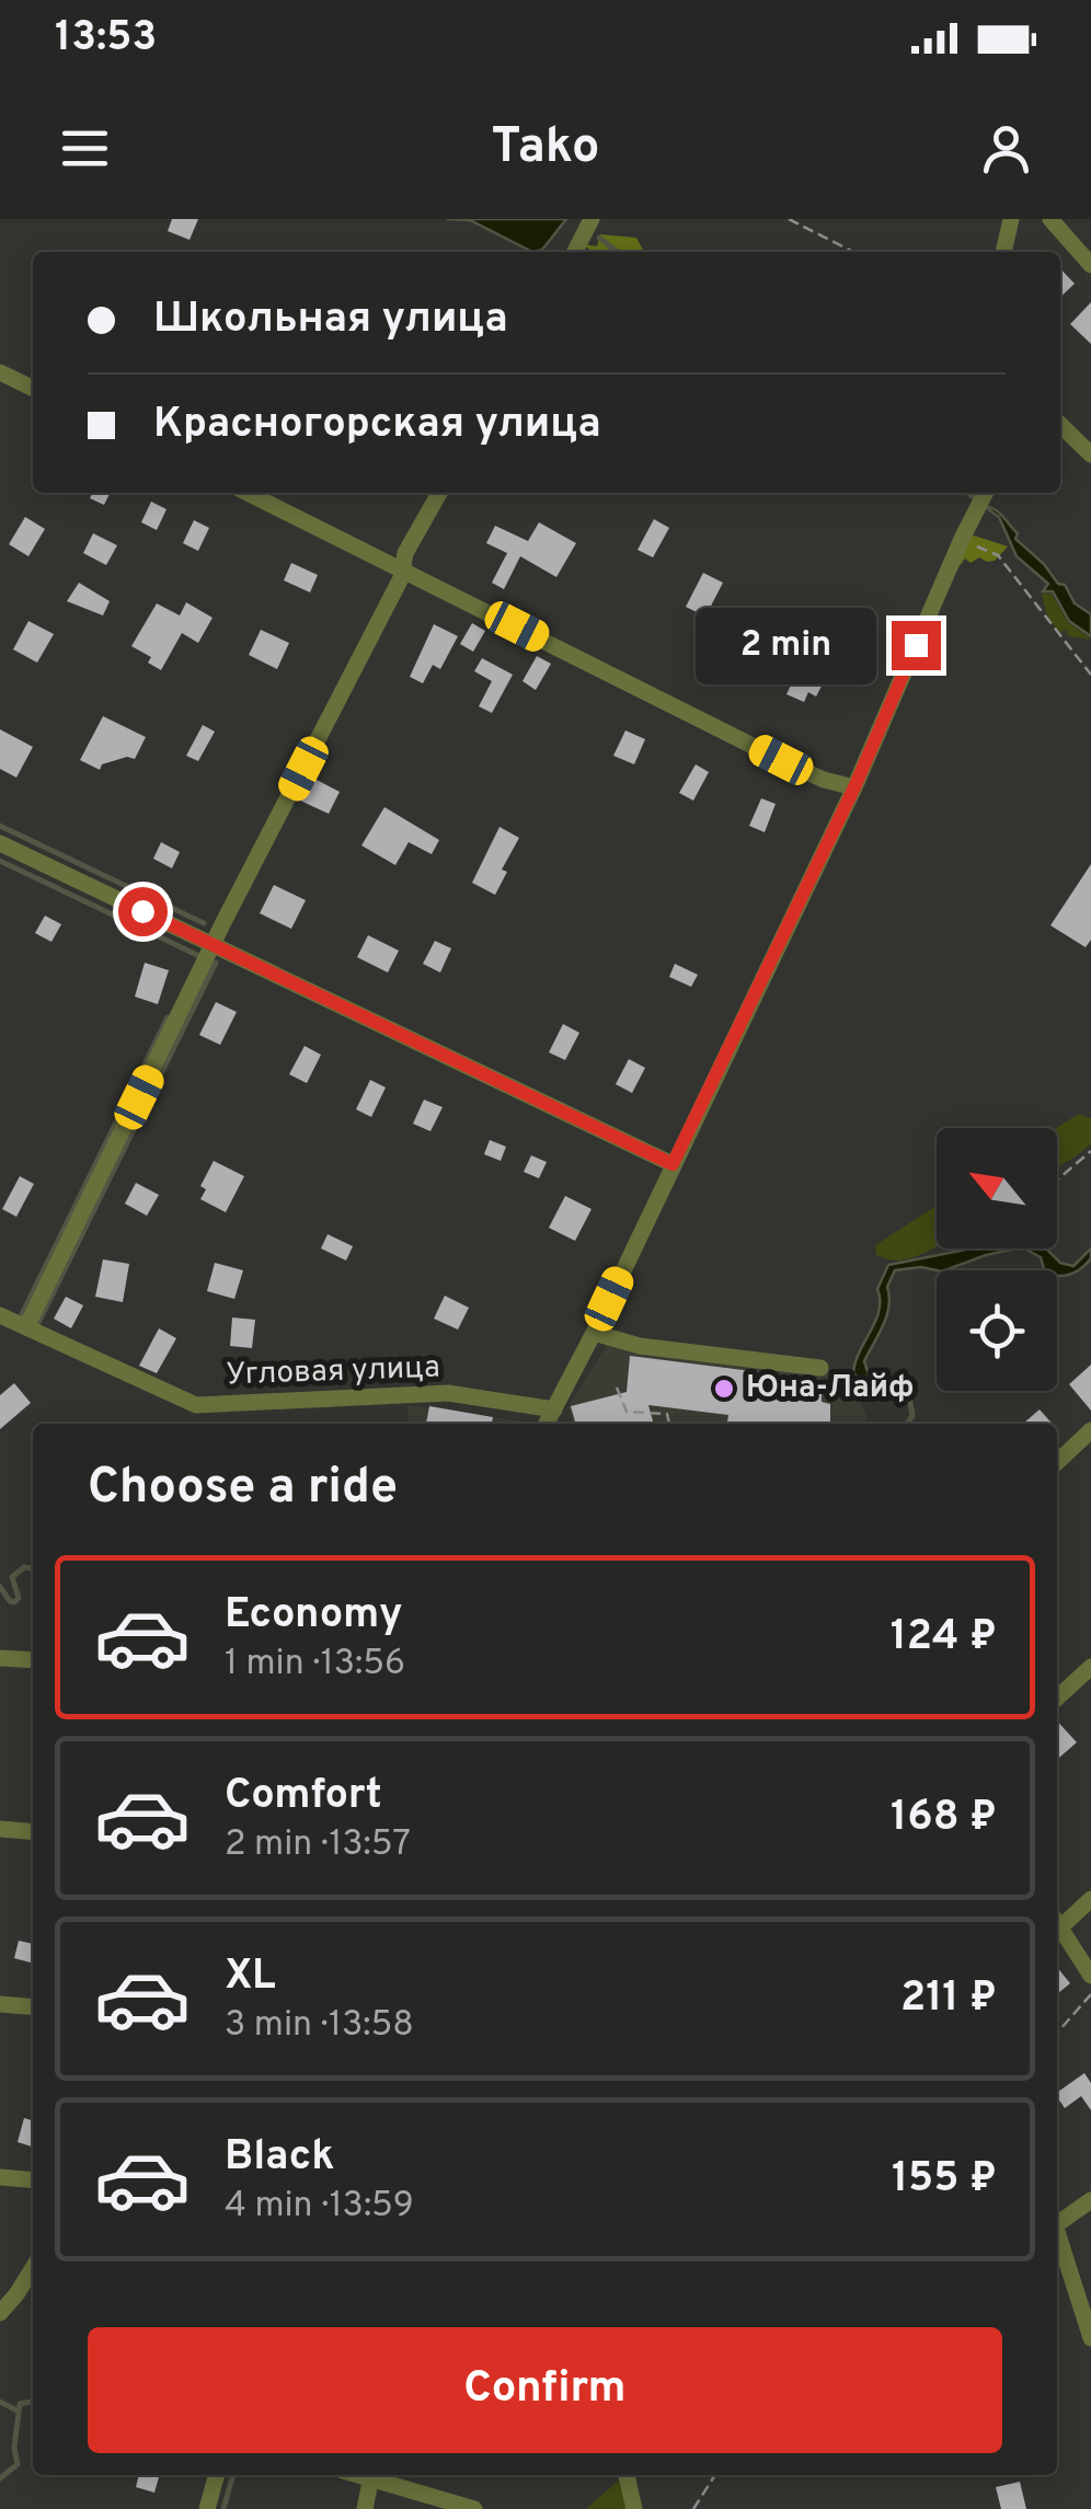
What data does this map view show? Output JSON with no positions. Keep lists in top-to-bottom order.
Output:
{
  "streets": {
    "street": ["Угловая улица"]
  },
  "places": ["Юна-Лайф"],
  "north": "top left",
  "page": {
    "status": "13:53",
    "header": "Tako",
    "banner": ["Школьная улица", "Красногорская улица"],
    "bubble": "2 min",
    "heading": "Choose a ride",
    "list": [
      {
        "name": "Economy",
        "note": "1 min · 13:56",
        "value": "124 ₽"
      },
      {
        "name": "Comfort",
        "note": "2 min · 13:57",
        "value": "168 ₽"
      },
      {
        "name": "XL",
        "note": "3 min · 13:58",
        "value": "211 ₽"
      },
      {
        "name": "Black",
        "note": "4 min · 13:59",
        "value": "155 ₽"
      }
    ],
    "buttons": "Confirm"
  }
}
